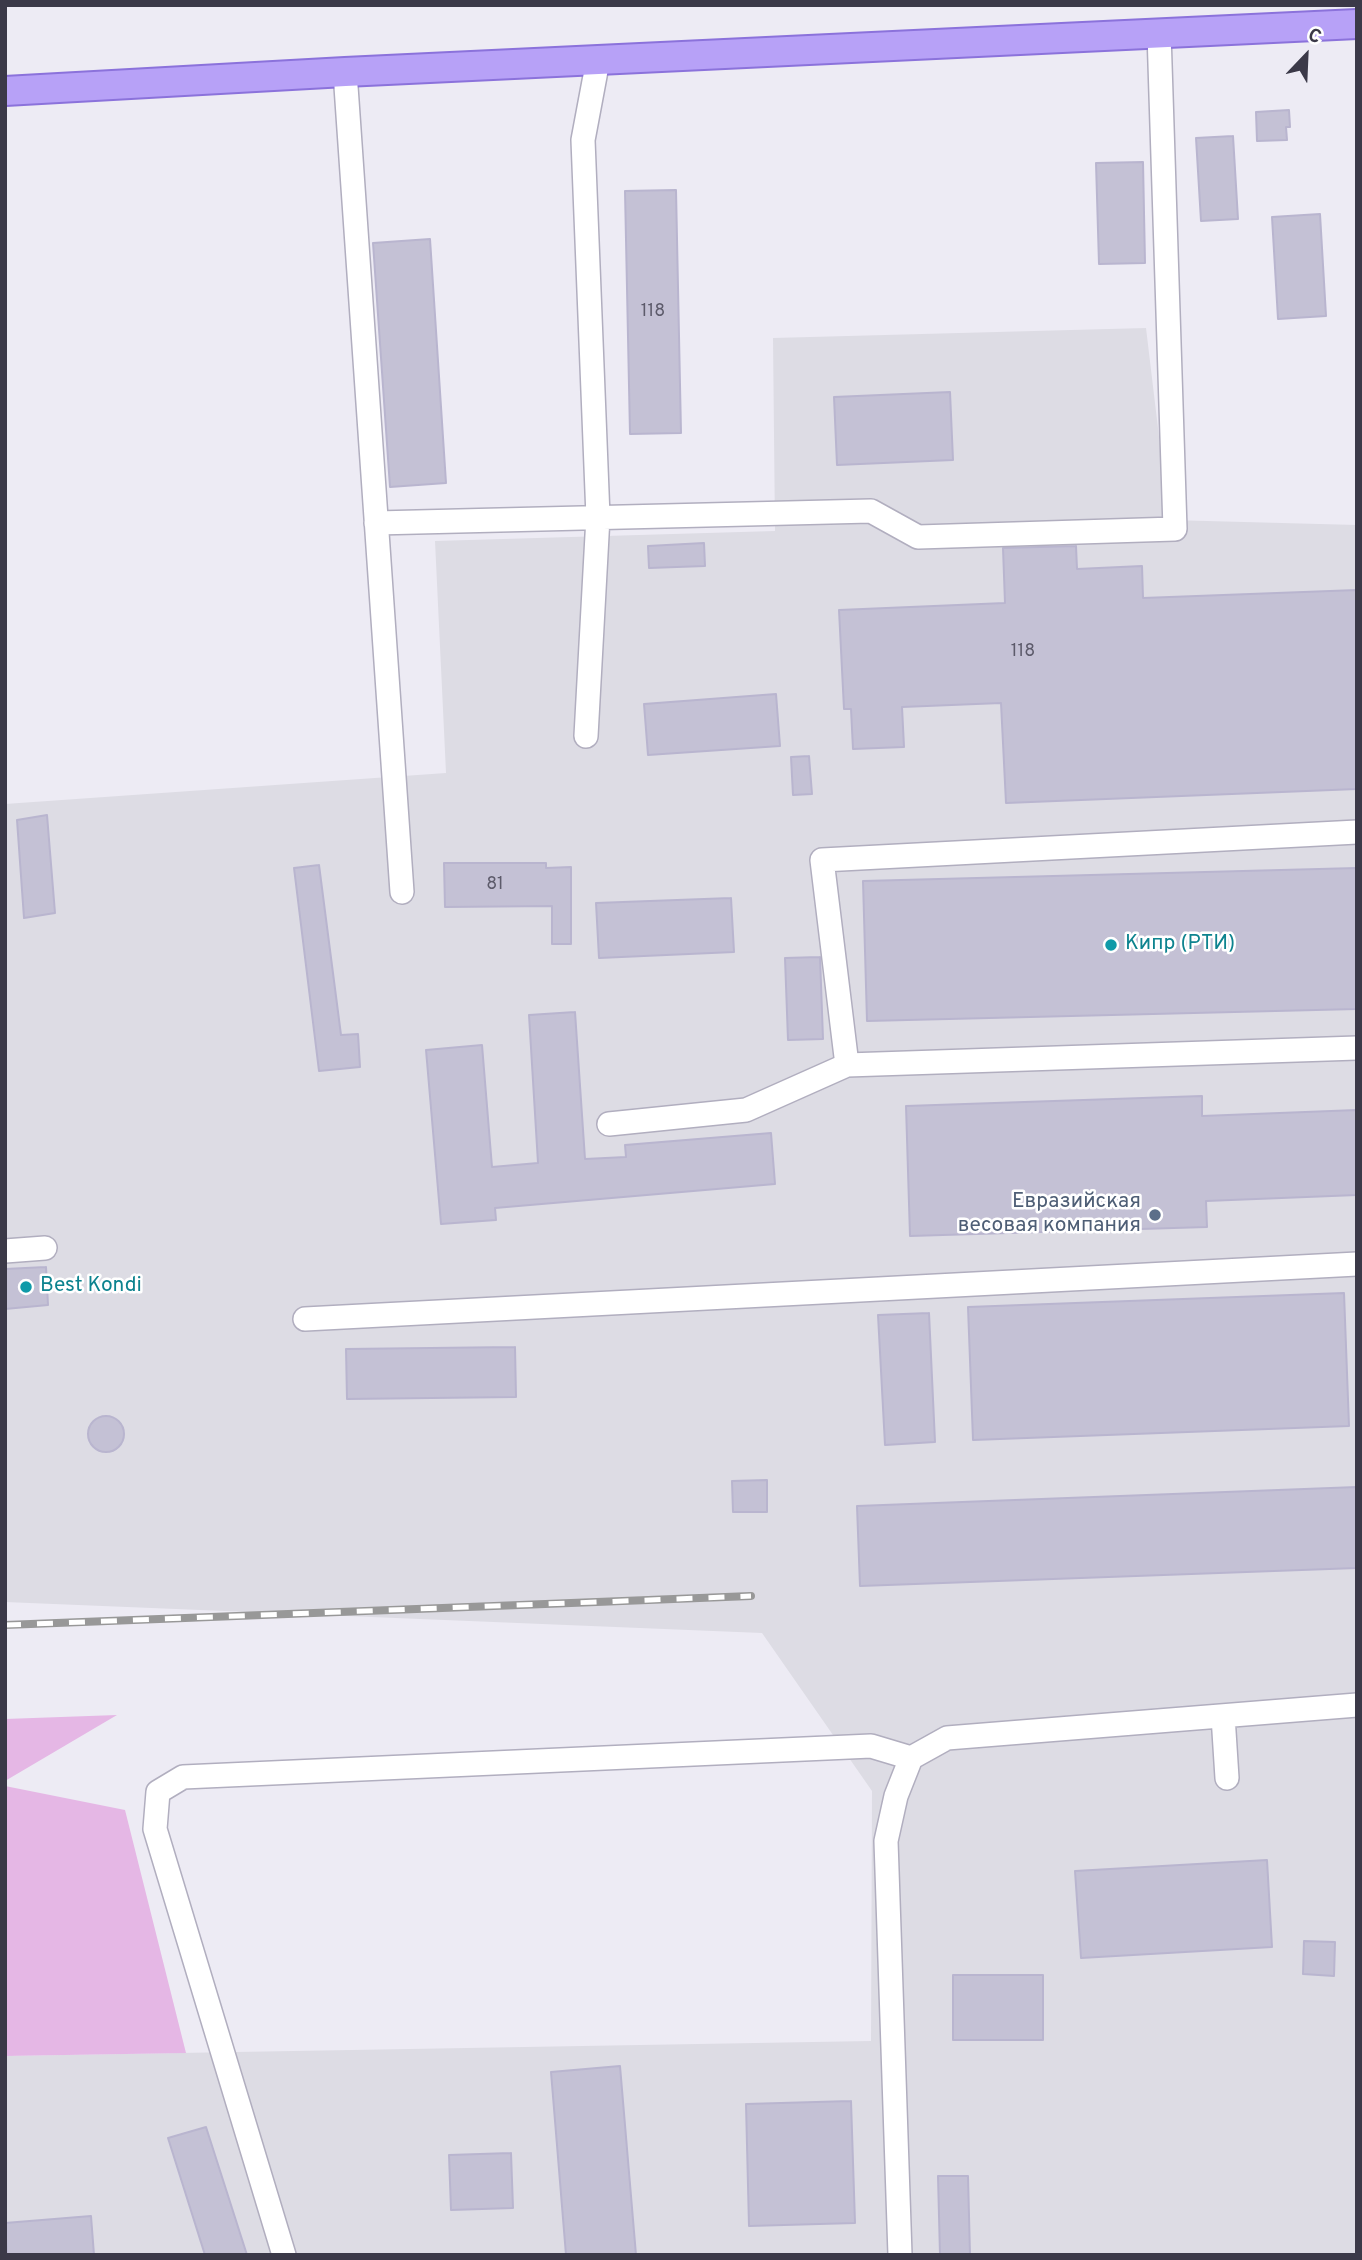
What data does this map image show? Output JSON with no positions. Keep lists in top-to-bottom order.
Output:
{
  "places": ["Кипр (РТИ)", "Евразийская весовая компания", "Best Kondi"],
  "house_numbers": ["118", "118", "81"],
  "north": "top right"
}
